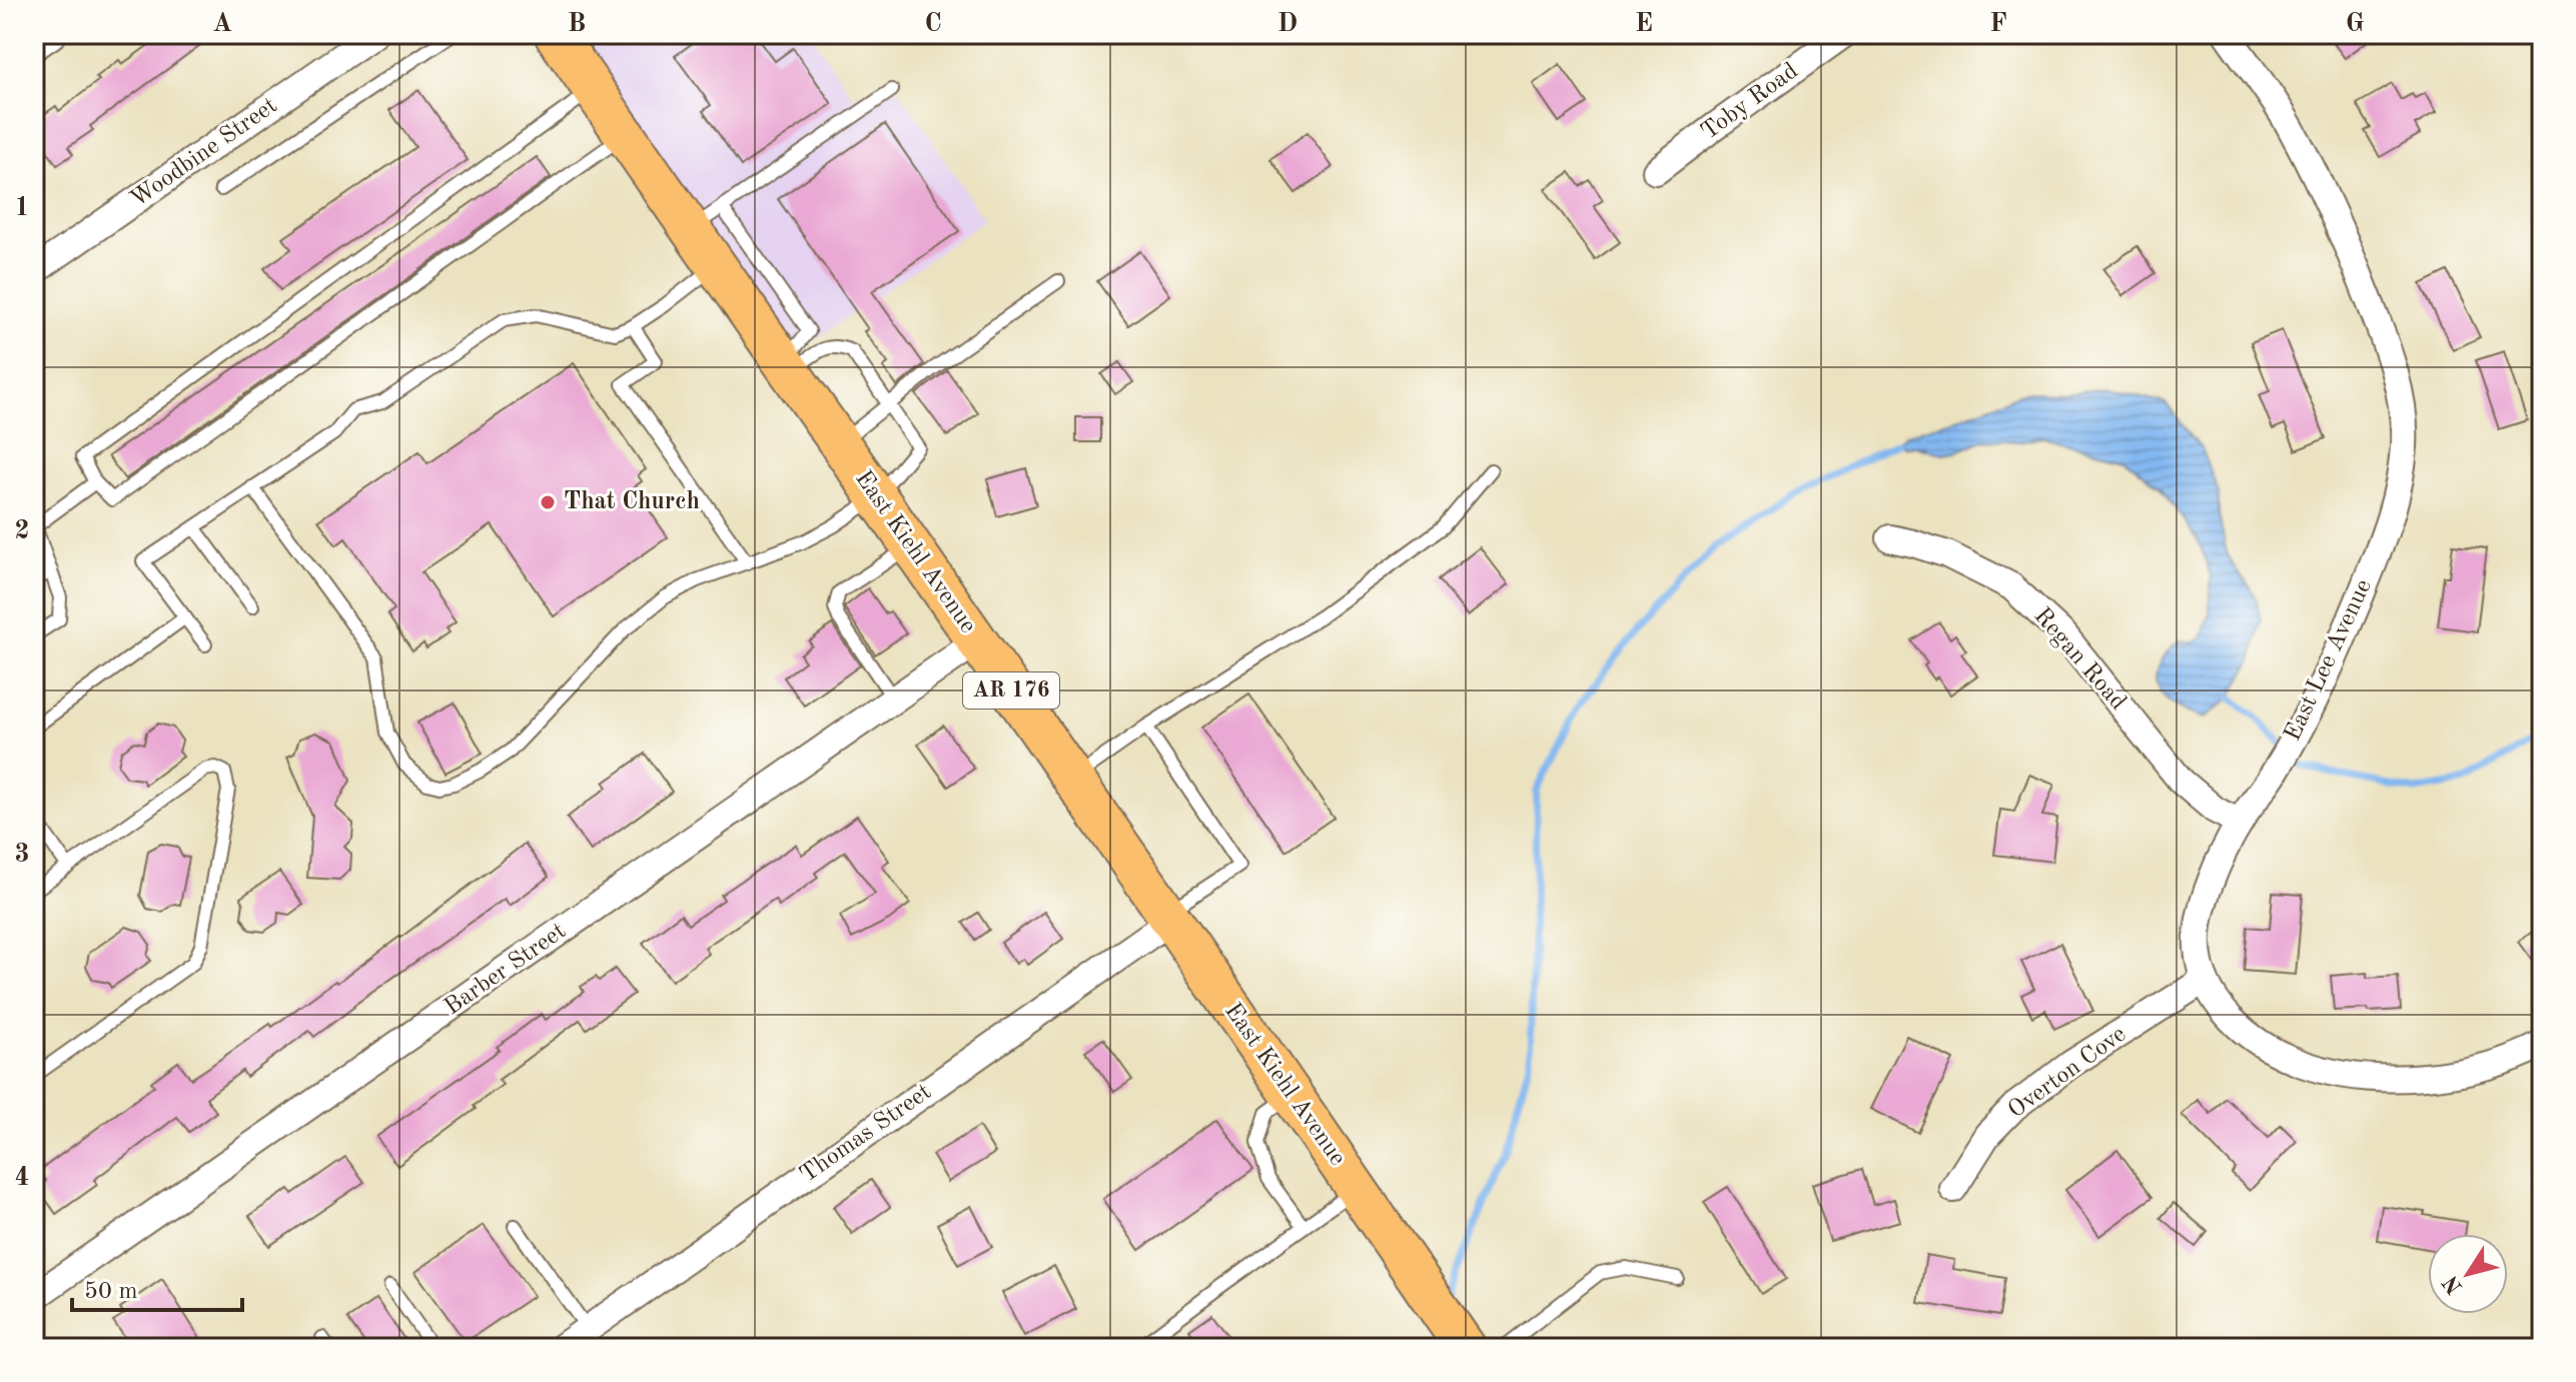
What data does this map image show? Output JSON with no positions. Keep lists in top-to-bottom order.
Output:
{
  "streets": {
    "main road": ["East Kiehl Avenue", "AR 176"],
    "street": [
      "Toby Road",
      "Woodbine Street",
      "Regan Road",
      "East Lee Avenue",
      "Barber Street",
      "Overton Cove",
      "Thomas Street"
    ]
  },
  "crossings": [
    ["East Kiehl Avenue", "Barber Street"],
    ["East Kiehl Avenue", "Thomas Street"],
    ["Regan Road", "East Lee Avenue"],
    ["East Lee Avenue", "Overton Cove"]
  ],
  "places": ["That Church"],
  "scale_bar": "50 m",
  "north": "bottom left",
  "grid": {
    "columns": [
      "A",
      "B",
      "C",
      "D",
      "E",
      "F",
      "G"
    ],
    "rows": [
      "1",
      "2",
      "3",
      "4"
    ]
  }
}
